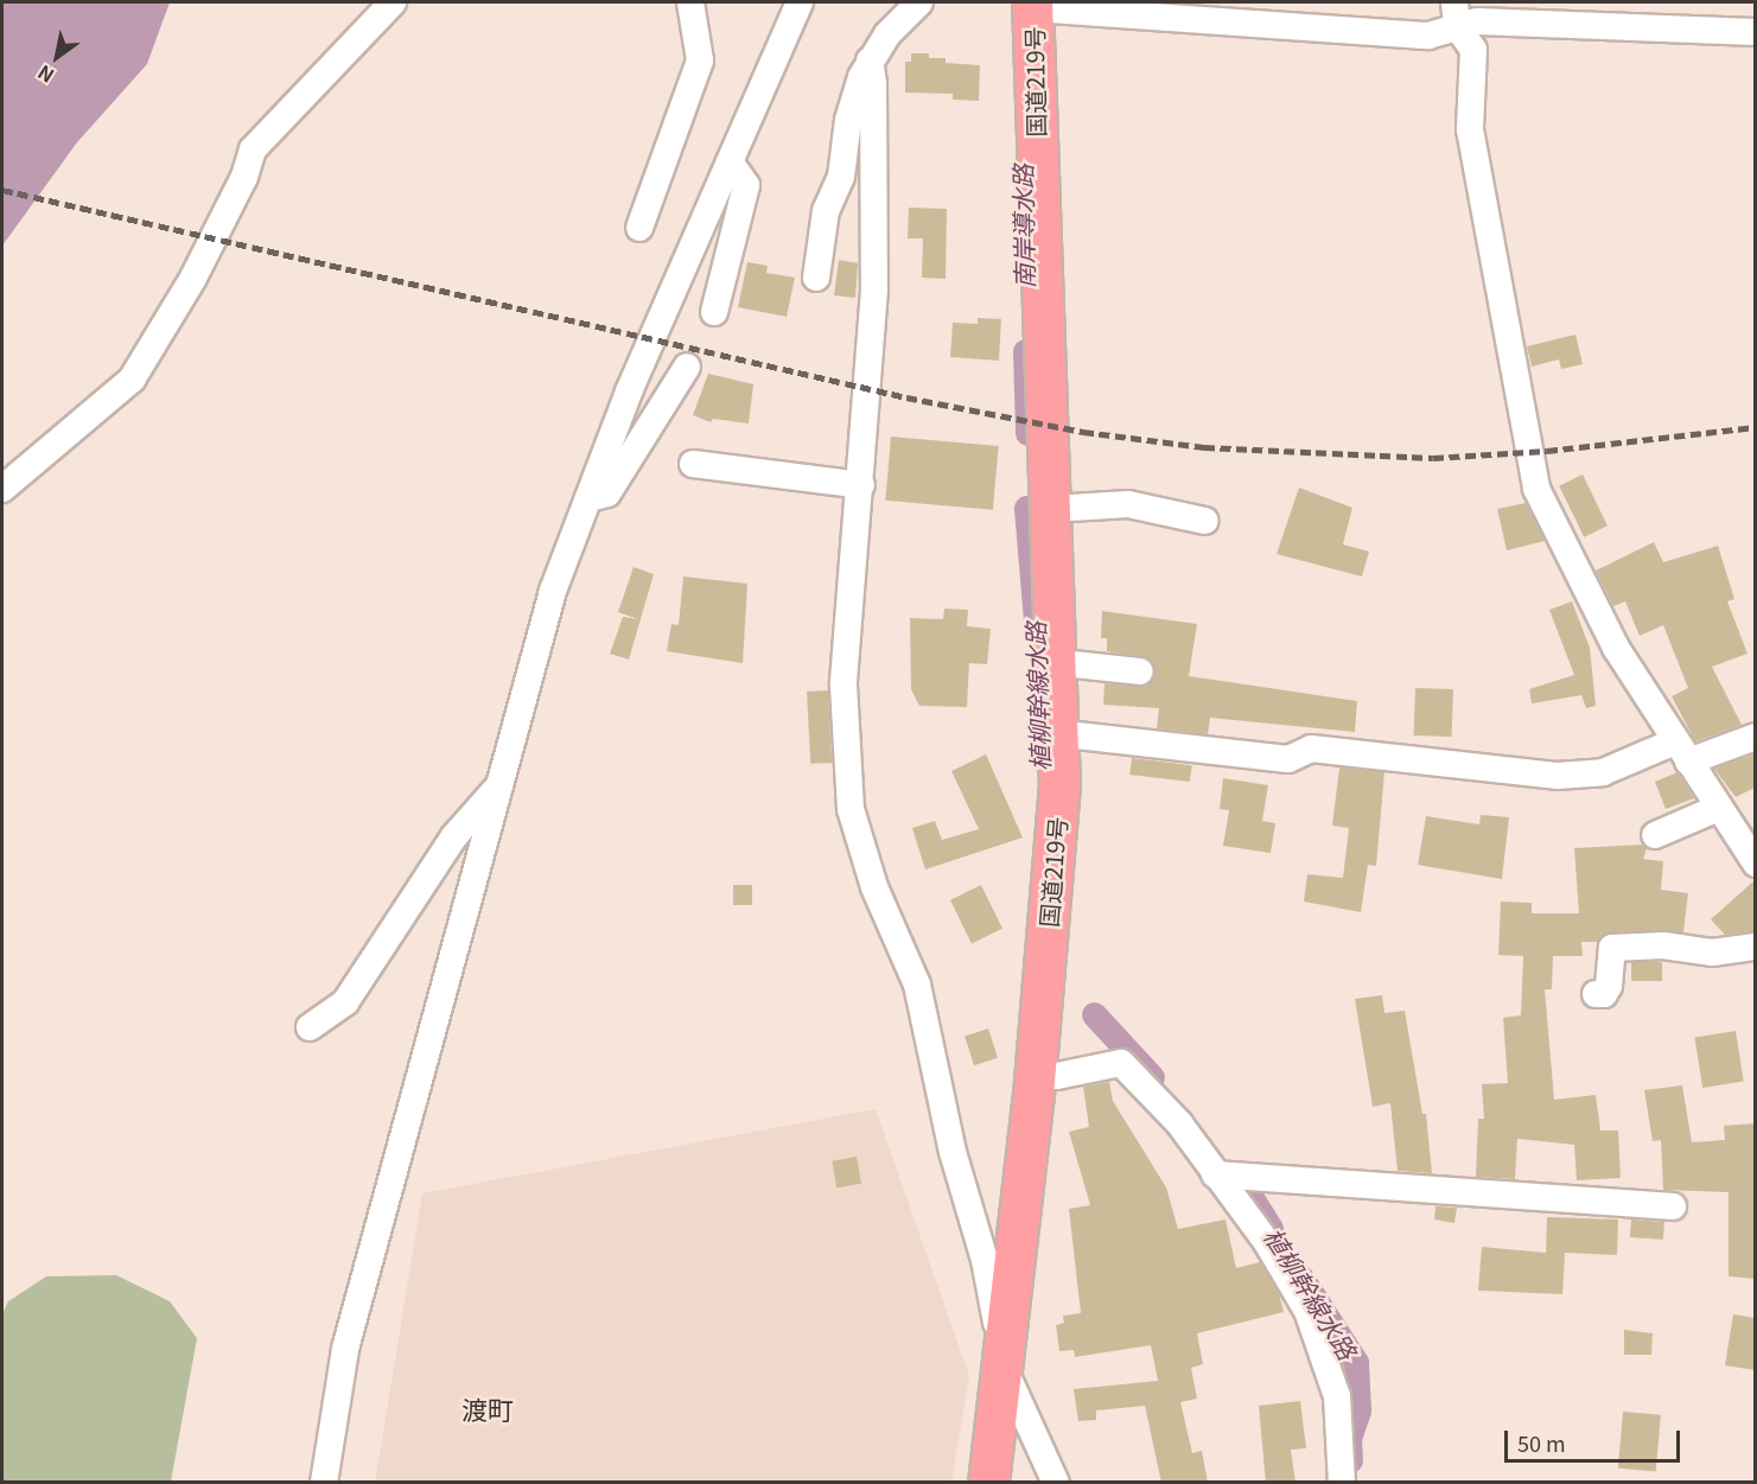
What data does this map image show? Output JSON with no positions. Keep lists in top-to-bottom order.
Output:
{
  "streets": {
    "highway": ["国道219号"]
  },
  "districts": ["渡町"],
  "water": ["南岸導水路", "植柳幹線水路"],
  "scale_bar": "50 m",
  "north": "bottom left"
}
